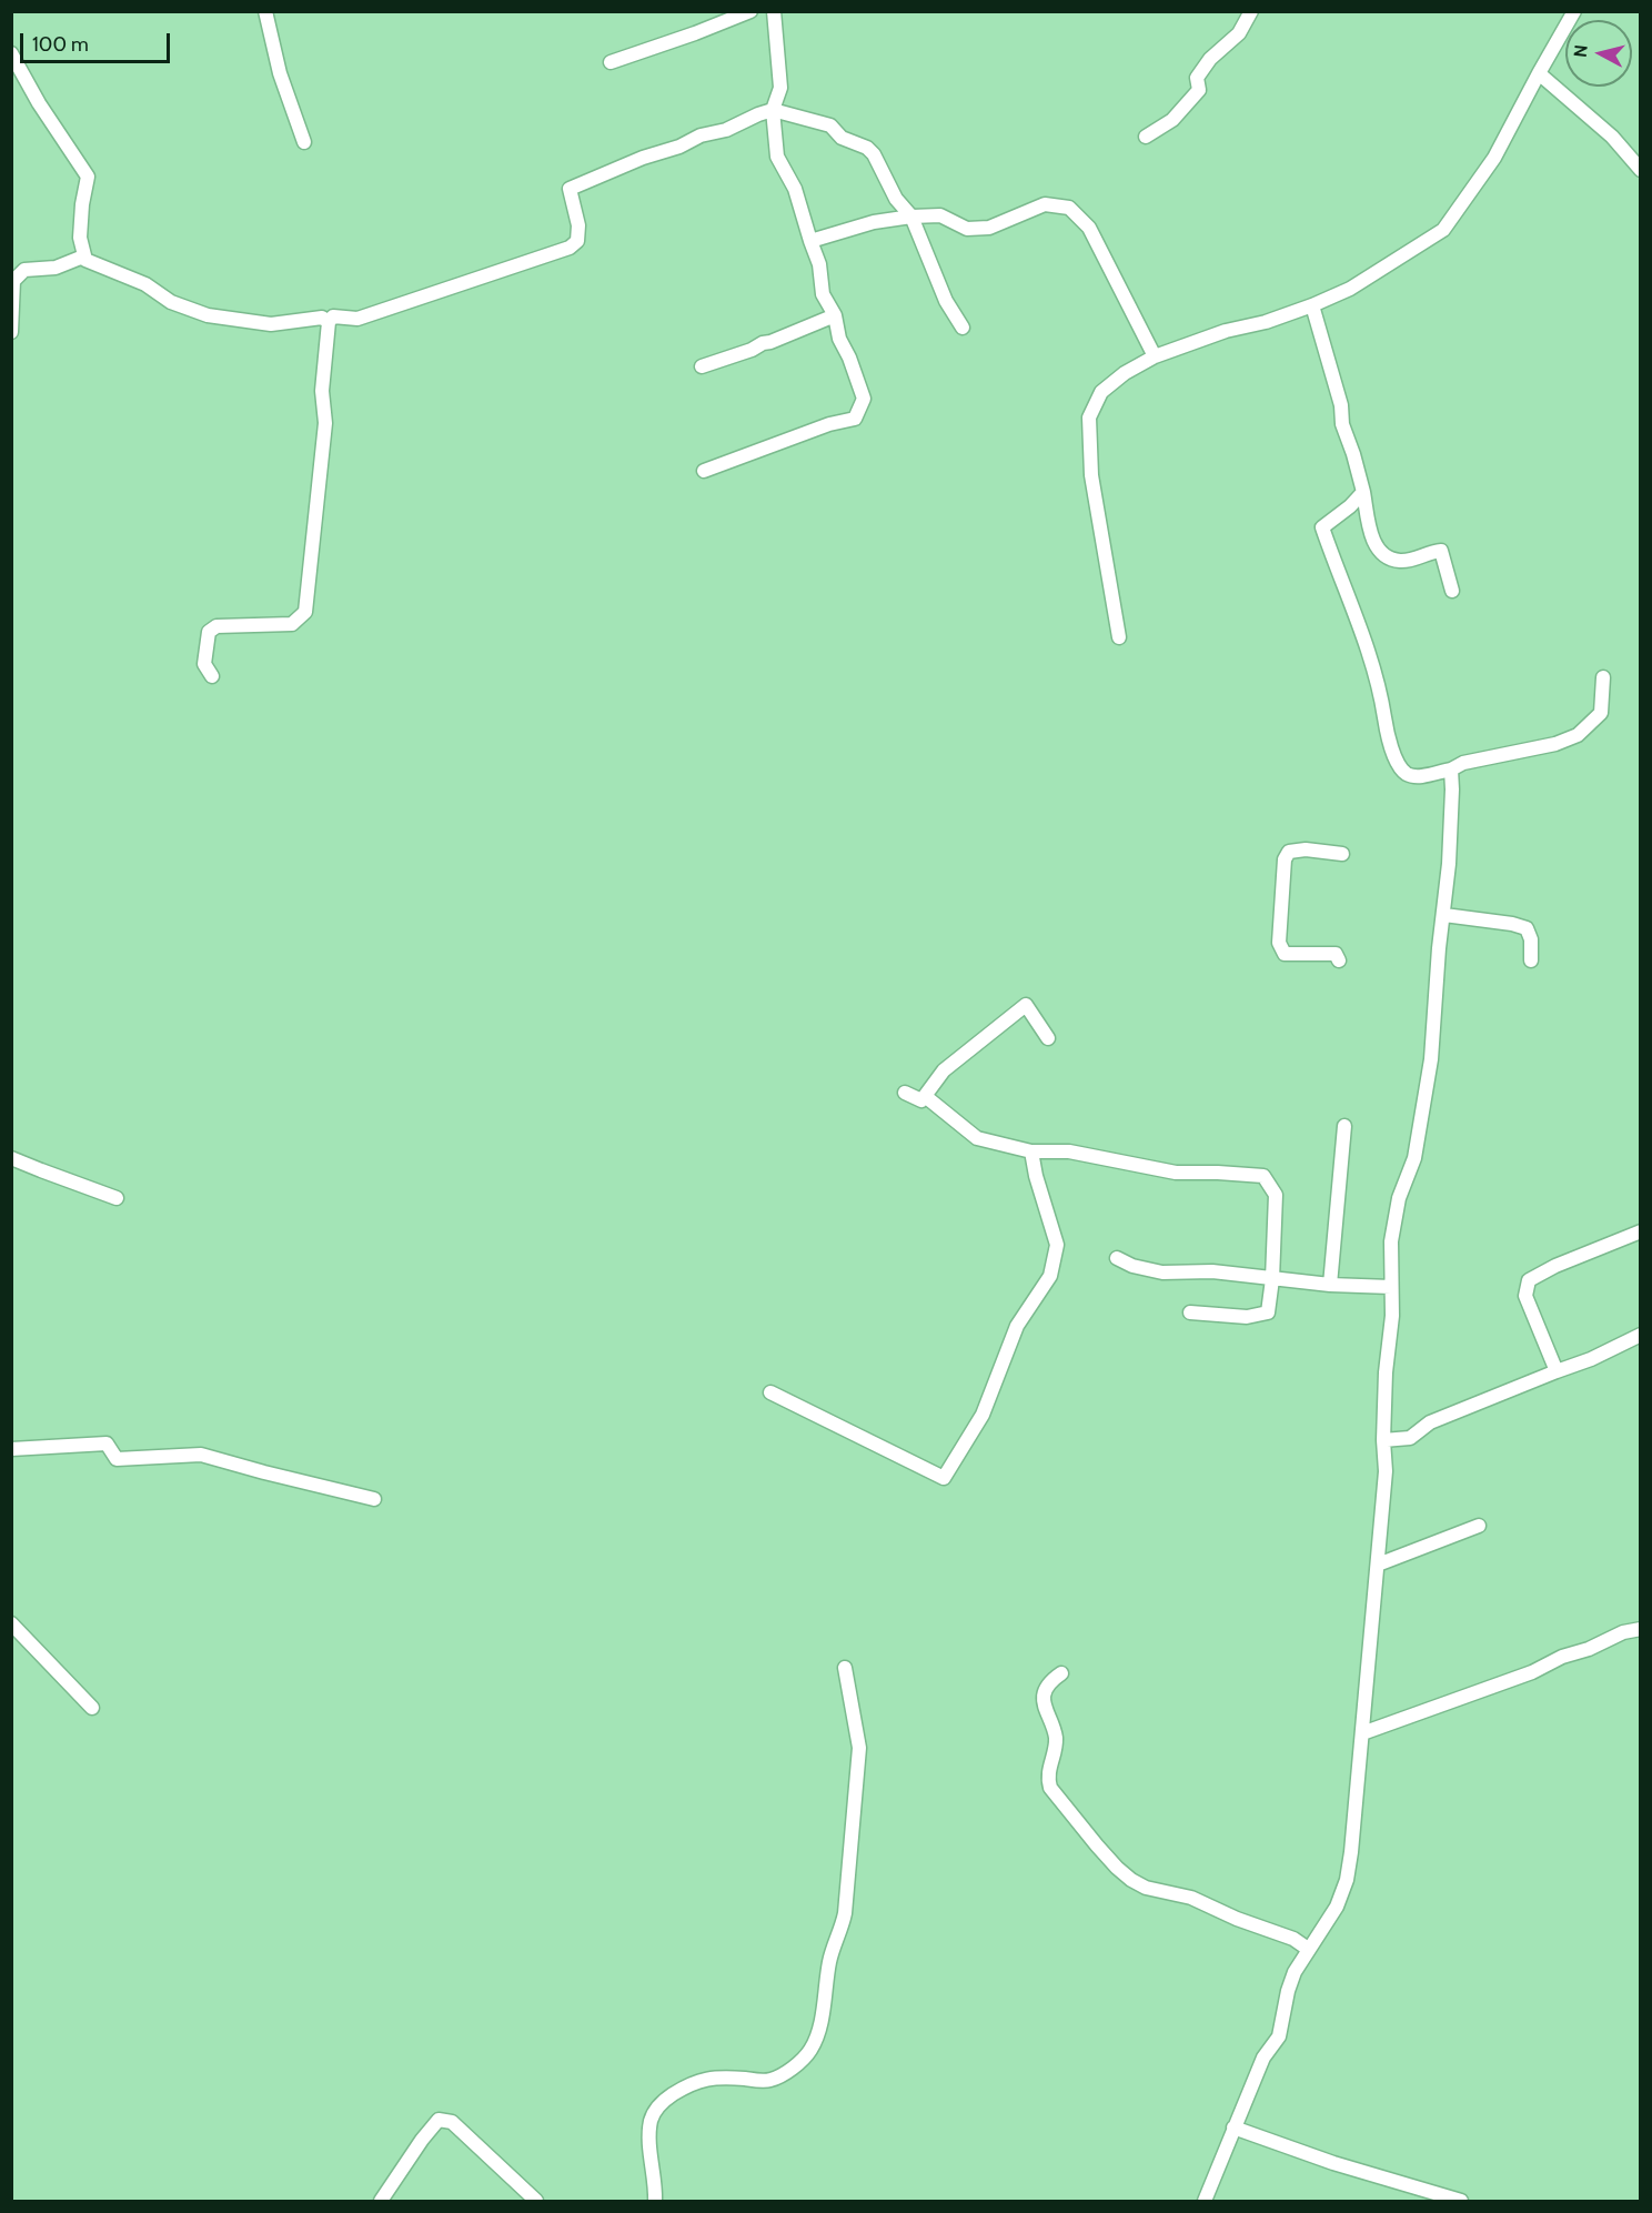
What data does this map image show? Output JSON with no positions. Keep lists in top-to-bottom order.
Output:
{
  "scale_bar": "100 m",
  "north": "left"
}
